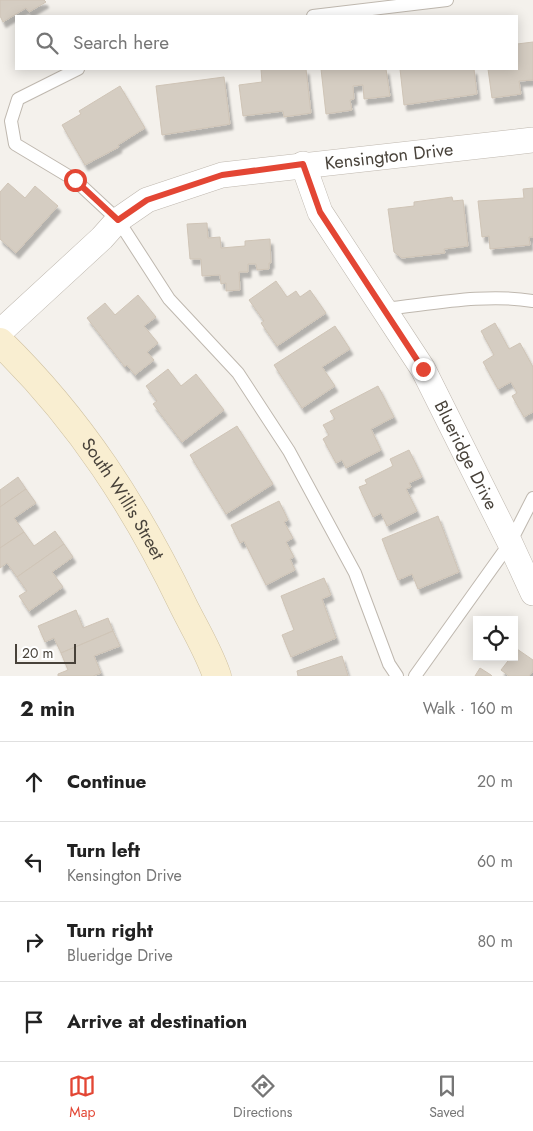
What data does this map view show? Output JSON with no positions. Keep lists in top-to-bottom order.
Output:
{
  "streets": {
    "street": ["Kensington Drive", "Blueridge Drive", "South Willis Street"]
  },
  "crossings": [
    ["Kensington Drive", "Blueridge Drive"]
  ],
  "scale_bar": "20 m",
  "page": {
    "search": "Search here",
    "scale": "20 m",
    "heading": ["2 min", "Walk · 160 m"],
    "list": [
      ["Continue", "20 m"],
      ["Turn left", "Kensington Drive", "60 m"],
      ["Turn right", "Blueridge Drive", "80 m"],
      "Arrive at destination"
    ],
    "nav": ["Map", "Directions", "Saved"]
  }
}
